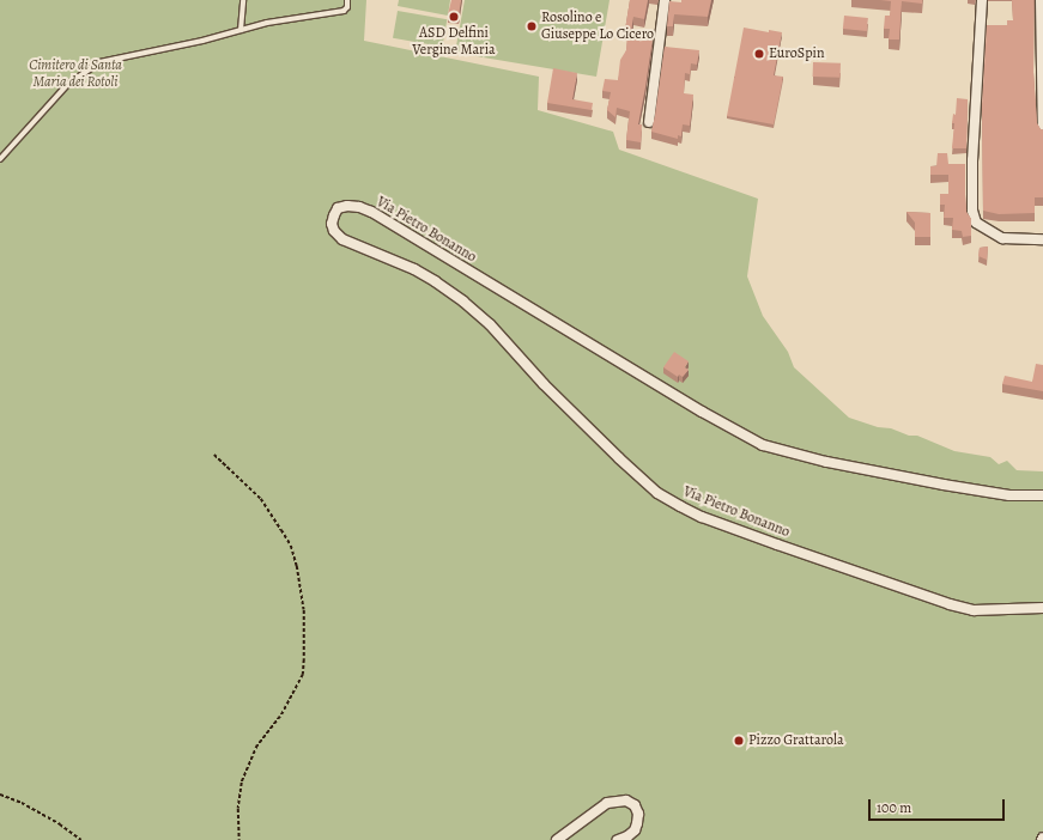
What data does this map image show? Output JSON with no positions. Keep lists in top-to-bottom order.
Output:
{
  "streets": {
    "street": ["Via Pietro Bonanno"]
  },
  "parks": ["Cimitero di Santa Maria dei Rotoli"],
  "places": [
    "ASD Delfini Vergine Maria",
    "Rosolino e Giuseppe Lo Cicero",
    "EuroSpin",
    "Pizzo Grattarola"
  ],
  "scale_bar": "100 m"
}
